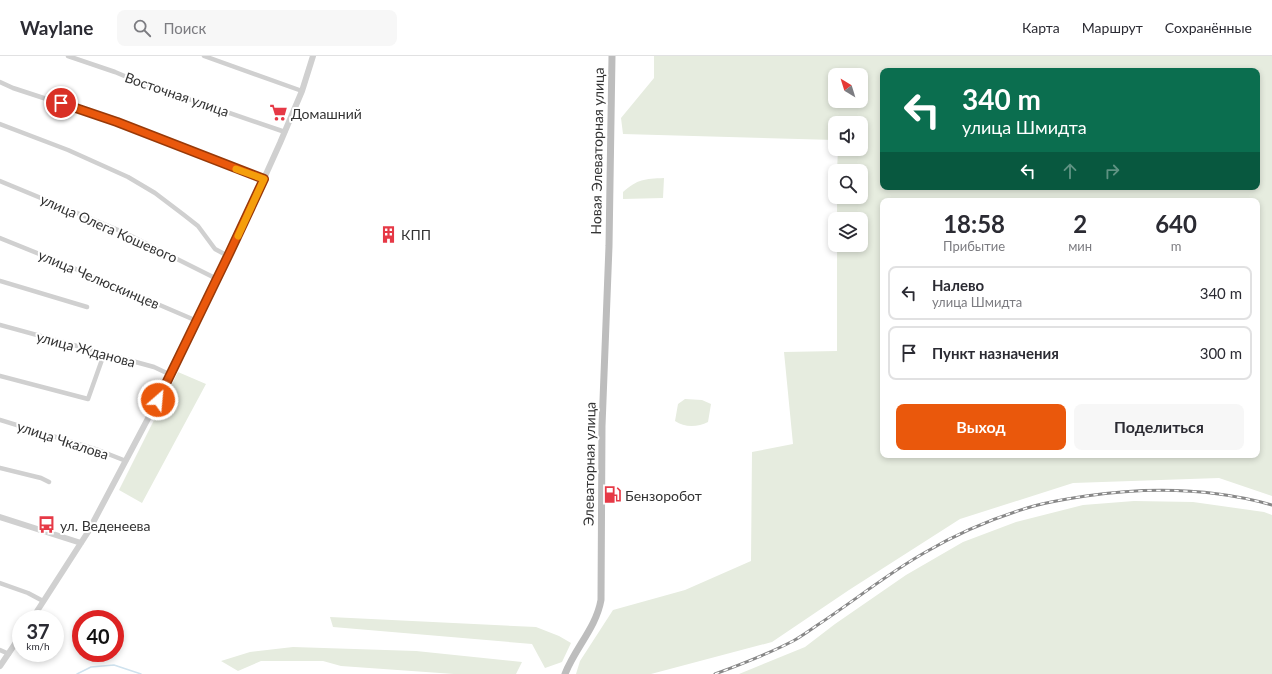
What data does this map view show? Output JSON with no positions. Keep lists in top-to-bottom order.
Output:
{
  "streets": {
    "main road": ["Новая Элеваторная улица", "Элеваторная улица"],
    "street": [
      "Восточная улица",
      "улица Олега Кошевого",
      "улица Челюскинцев",
      "улица Жданова",
      "улица Чкалова"
    ]
  },
  "crossings": [
    ["Новая Элеваторная улица", "Элеваторная улица"]
  ],
  "places": {
    "supermarket": ["Домашний"],
    "building": ["КПП"],
    "fuel station": ["Бензоробот"],
    "bus stop": ["ул. Веденеева"]
  },
  "north": "top left",
  "page": {
    "header": "Waylane",
    "search": "Поиск",
    "nav": ["Карта", "Маршрут", "Сохранённые"],
    "turn": ["340 m", "улица Шмидта"],
    "eta": [
      "18:58",
      "Прибытие",
      "2",
      "мин",
      "640",
      "m"
    ],
    "list": [
      {
        "name": "Налево",
        "note": "улица Шмидта",
        "value": "340 m"
      },
      {
        "name": "Пункт назначения",
        "value": "300 m"
      }
    ],
    "buttons": ["Выход", "Поделиться"],
    "speed": "37 km/h",
    "limit": "40"
  }
}
